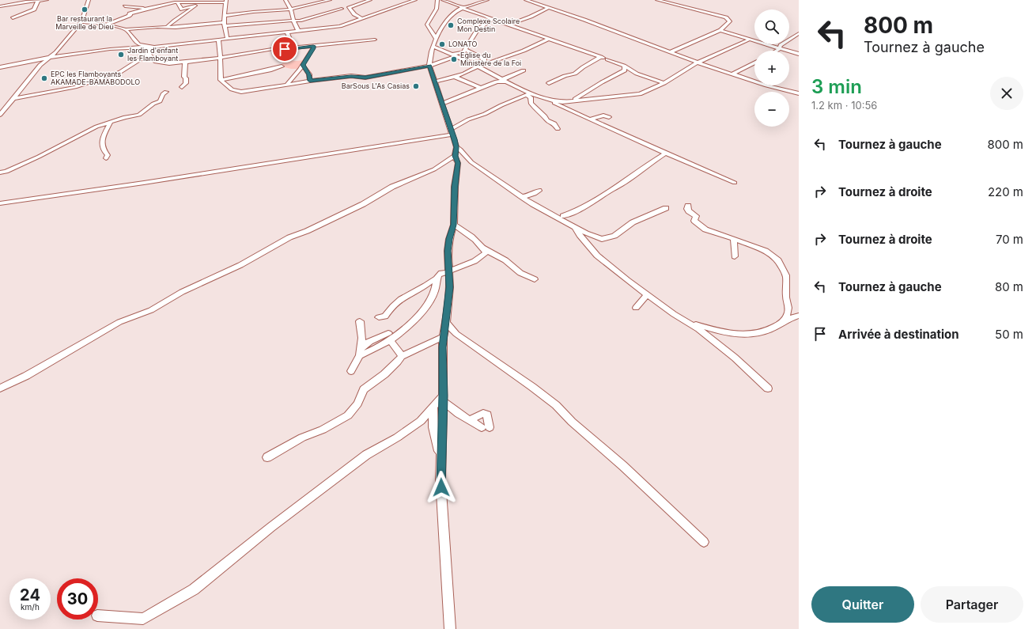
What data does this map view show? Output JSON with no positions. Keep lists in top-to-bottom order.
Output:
{
  "places": [
    "Bar restaurant la Marveille de Dieu",
    "Complexe Scolaire Mon Destin",
    "LONATO",
    "Jardin d'enfant les Flamboyant",
    "Eglise du Ministère de la Foi",
    "EPC les Flamboyants AKAMADE-BAMABODOLO",
    "BarSous L'As Casias"
  ],
  "page": {
    "turn": ["800 m", "Tournez à gauche"],
    "map_buttons": ["+", "−"],
    "heading": ["3 min", "1.2 km · 10:56"],
    "list": [
      {
        "name": "Tournez à gauche",
        "value": "800 m"
      },
      {
        "name": "Tournez à droite",
        "value": "220 m"
      },
      {
        "name": "Tournez à droite",
        "value": "70 m"
      },
      {
        "name": "Tournez à gauche",
        "value": "80 m"
      },
      {
        "name": "Arrivée à destination",
        "value": "50 m"
      }
    ],
    "speed": "24 km/h",
    "limit": "30",
    "buttons": ["Quitter", "Partager"]
  }
}
